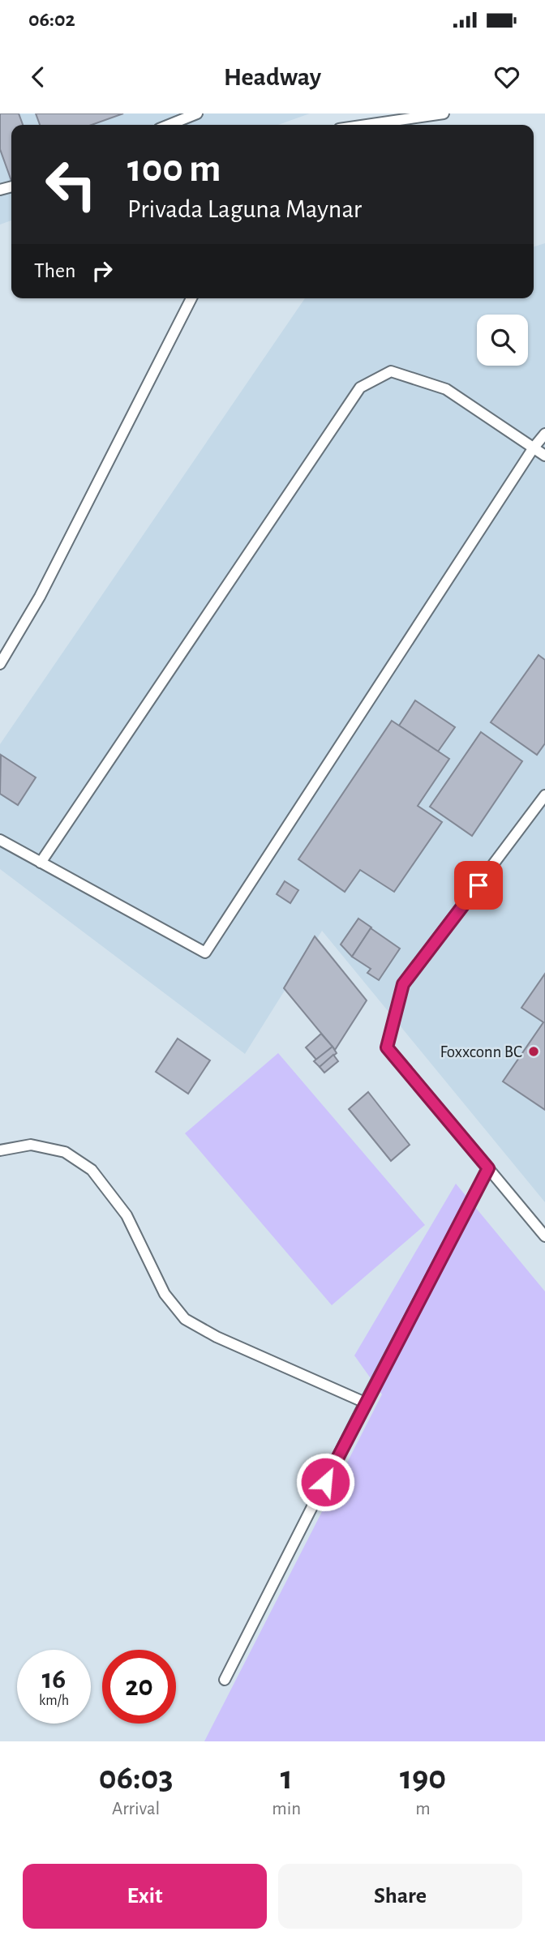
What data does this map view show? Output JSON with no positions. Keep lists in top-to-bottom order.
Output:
{
  "places": ["Foxxconn BC"],
  "page": {
    "status": "06:02",
    "header": "Headway",
    "turn": ["100 m", "Privada Laguna Maynar"],
    "then": "Then",
    "speed": "16 km/h",
    "limit": "20",
    "eta": [
      "06:03",
      "Arrival",
      "1",
      "min",
      "190",
      "m"
    ],
    "buttons": ["Exit", "Share"]
  }
}
